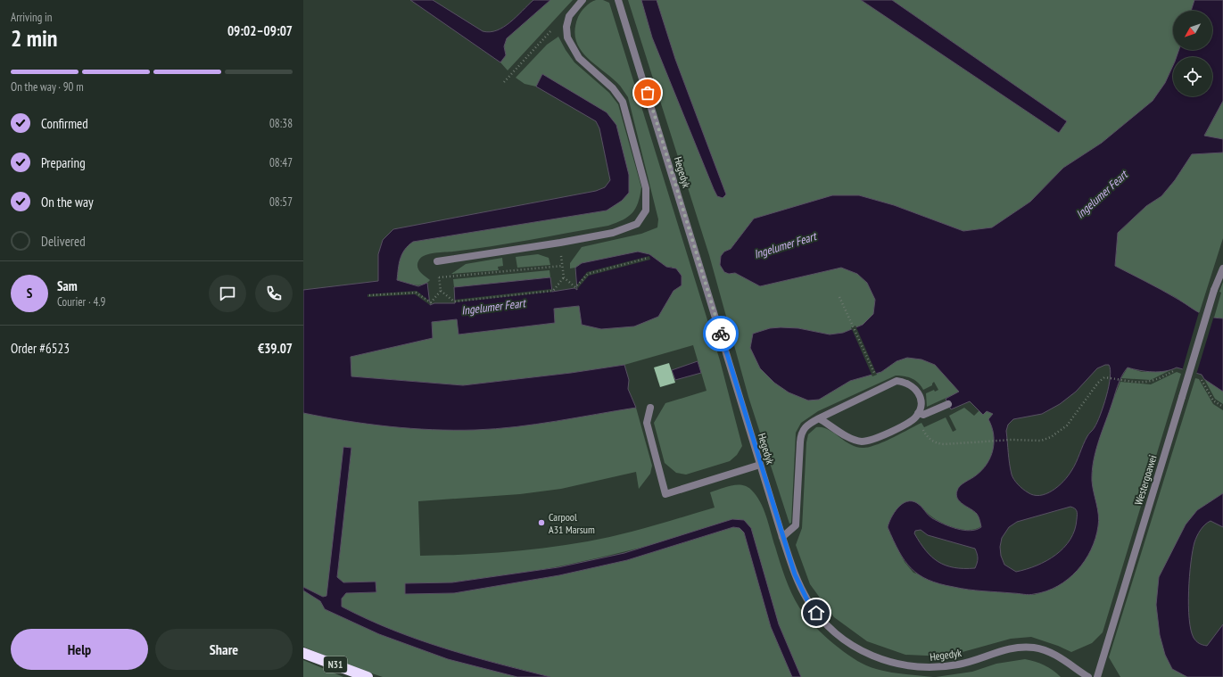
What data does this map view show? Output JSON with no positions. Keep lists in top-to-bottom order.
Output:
{
  "streets": {
    "highway": ["N31"],
    "street": ["Hegedyk", "Westergoawei"]
  },
  "water": ["Ingelumer Feart"],
  "places": ["Carpool A31 Marsum"],
  "north": "bottom left",
  "page": {
    "heading": ["2 min", "Arriving in", "09:02–09:07"],
    "panel": [
      "Sam",
      "Courier · 4.9",
      "Order #6523",
      "€39.07"
    ],
    "bar": "On the way · 90 m",
    "list": [
      ["Confirmed", "08:38"],
      ["Preparing", "08:47"],
      ["On the way", "08:57"],
      "Delivered"
    ],
    "round": "S",
    "buttons": ["Help", "Share"]
  }
}
